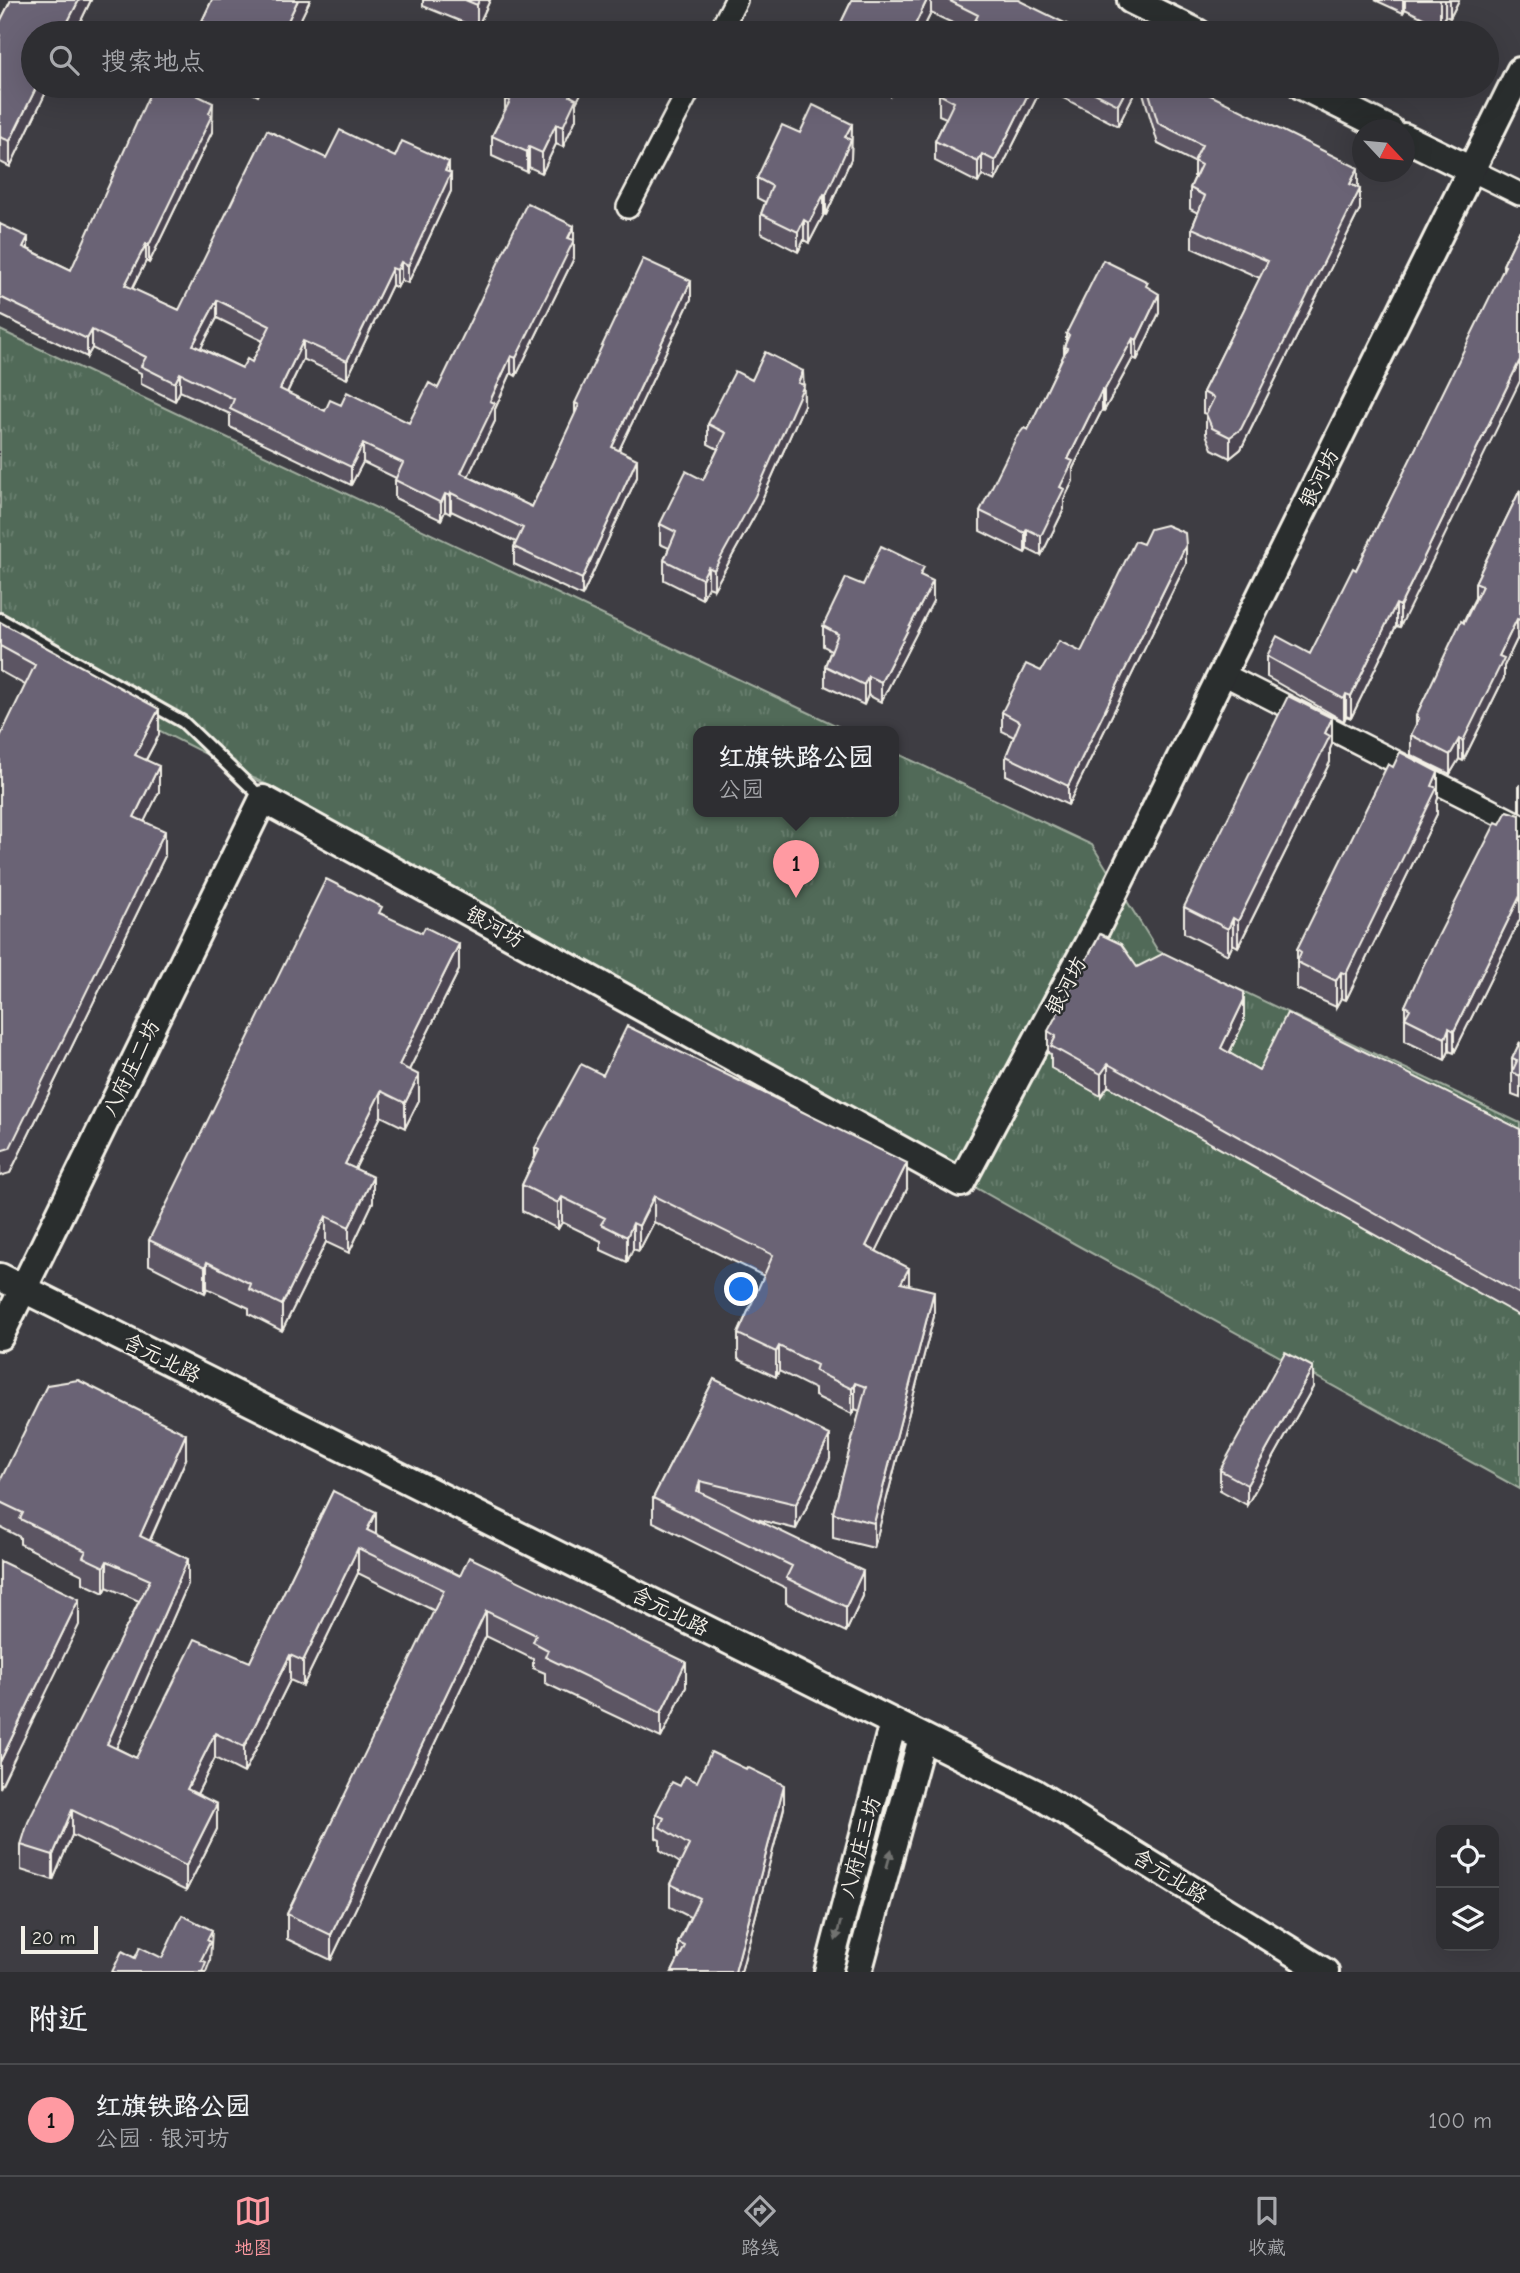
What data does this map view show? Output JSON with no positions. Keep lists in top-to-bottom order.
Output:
{
  "streets": {
    "street": [
      "银河坊",
      "八府庄二坊",
      "含元北路",
      "八府庄三坊"
    ]
  },
  "crossings": [
    ["银河坊", "八府庄二坊"],
    ["八府庄二坊", "含元北路"],
    ["含元北路", "八府庄三坊"]
  ],
  "scale_bar": "20 m",
  "north": "bottom right",
  "page": {
    "search": "搜索地点",
    "popup": ["红旗铁路公园", "公园"],
    "pins": "1",
    "scale": "20 m",
    "heading": "附近",
    "list": [
      {
        "mark": "1",
        "name": "红旗铁路公园",
        "note": "公园 · 银河坊",
        "value": "100 m"
      }
    ],
    "nav": ["地图", "路线", "收藏"]
  }
}
